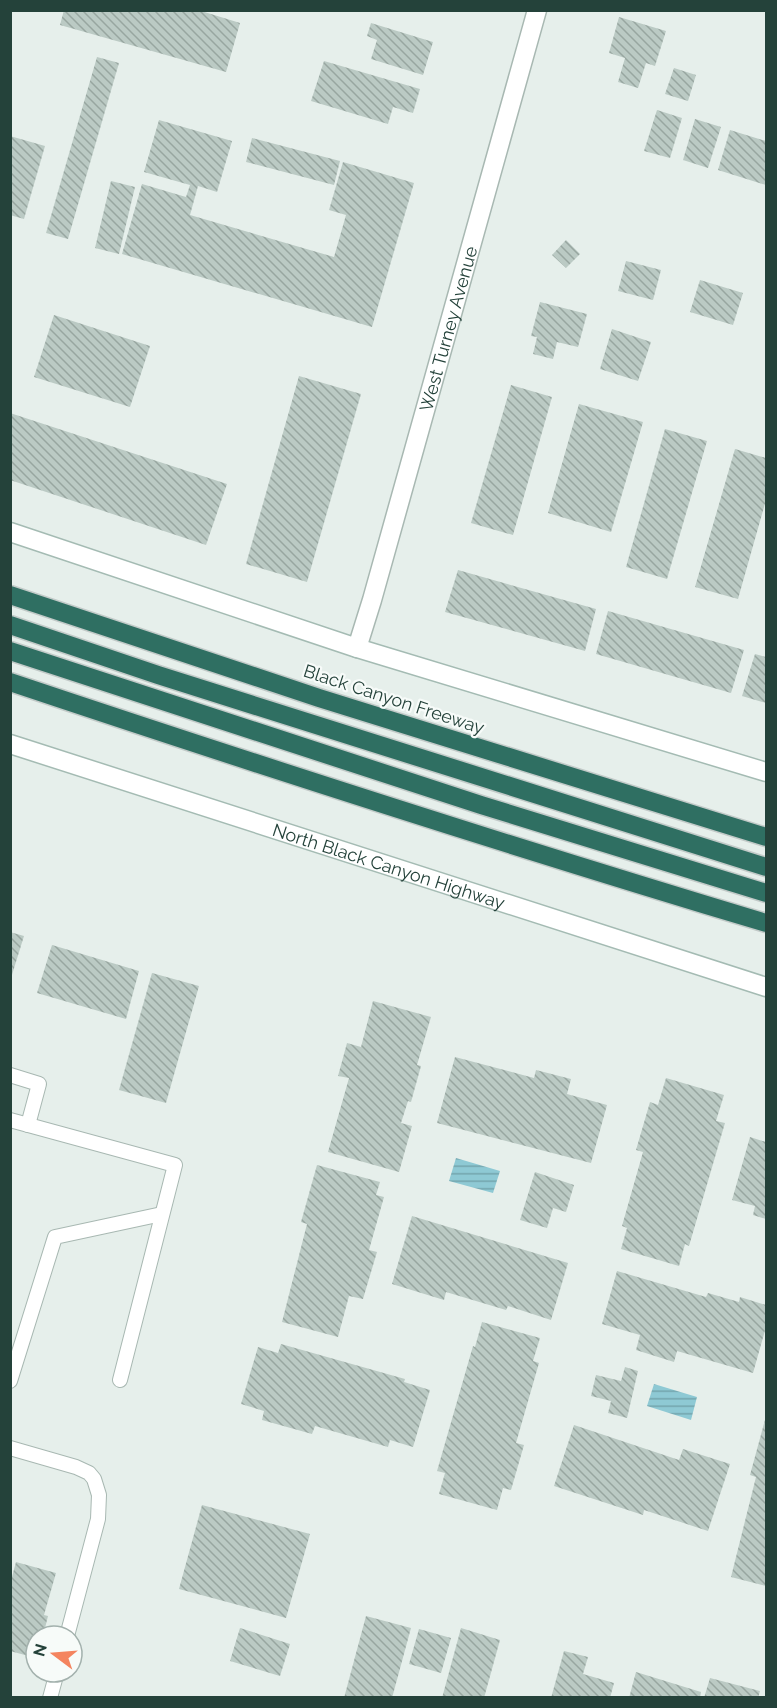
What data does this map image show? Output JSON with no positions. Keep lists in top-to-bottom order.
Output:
{
  "streets": {
    "highway": ["Black Canyon Freeway"],
    "main road": ["West Turney Avenue", "North Black Canyon Highway"]
  },
  "north": "left"
}
